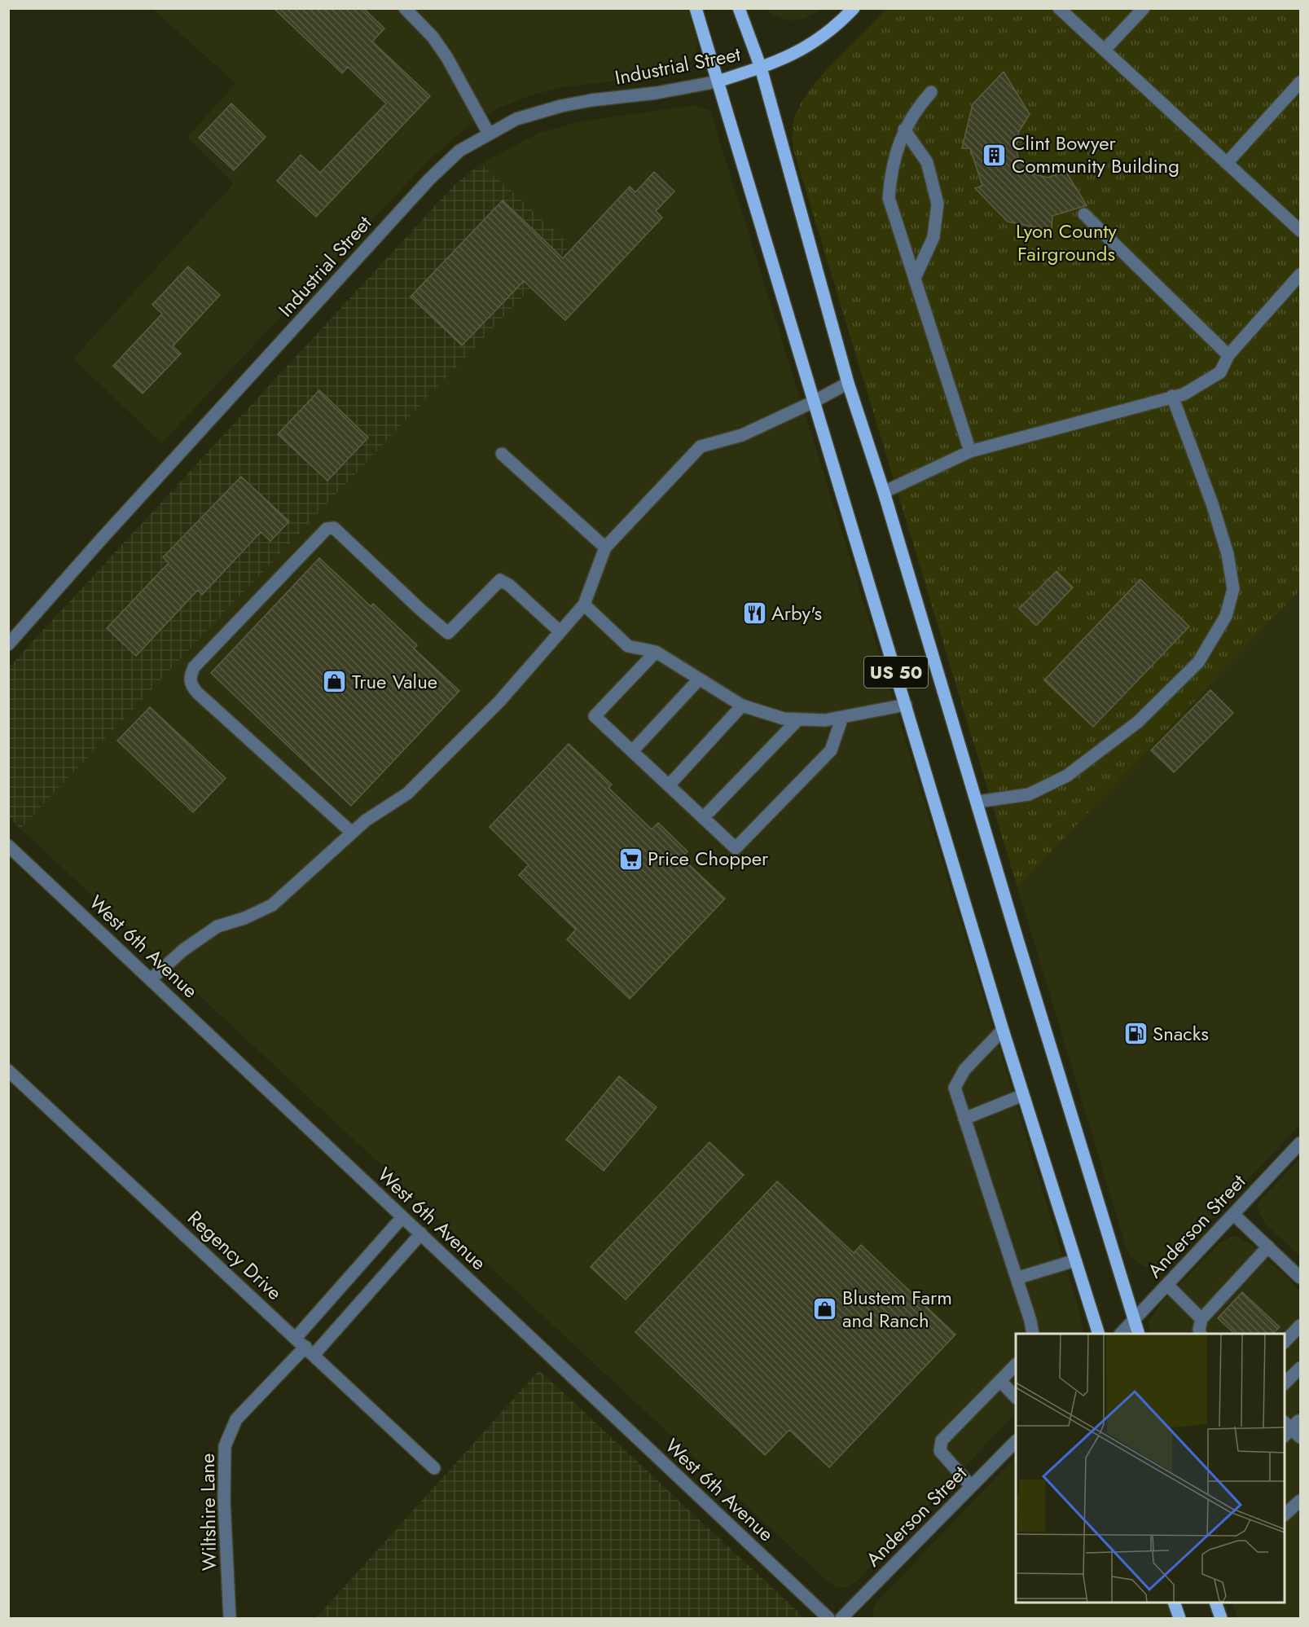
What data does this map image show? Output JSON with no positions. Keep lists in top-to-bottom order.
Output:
{
  "streets": {
    "main road": ["Industrial Street", "US 50"],
    "street": [
      "West 6th Avenue",
      "Anderson Street",
      "Regency Drive",
      "Wiltshire Lane"
    ]
  },
  "crossings": [
    ["Industrial Street", "US 50"],
    ["US 50", "Anderson Street"],
    ["West 6th Avenue", "Wiltshire Lane"],
    ["Regency Drive", "Wiltshire Lane"]
  ],
  "parks": ["Lyon County Fairgrounds"],
  "places": {
    "building": ["Clint Bowyer Community Building"],
    "restaurant": ["Arby's"],
    "shop": ["True Value", "Blustem Farm and Ranch"],
    "supermarket": ["Price Chopper"],
    "fuel station": ["Snacks"]
  }
}
